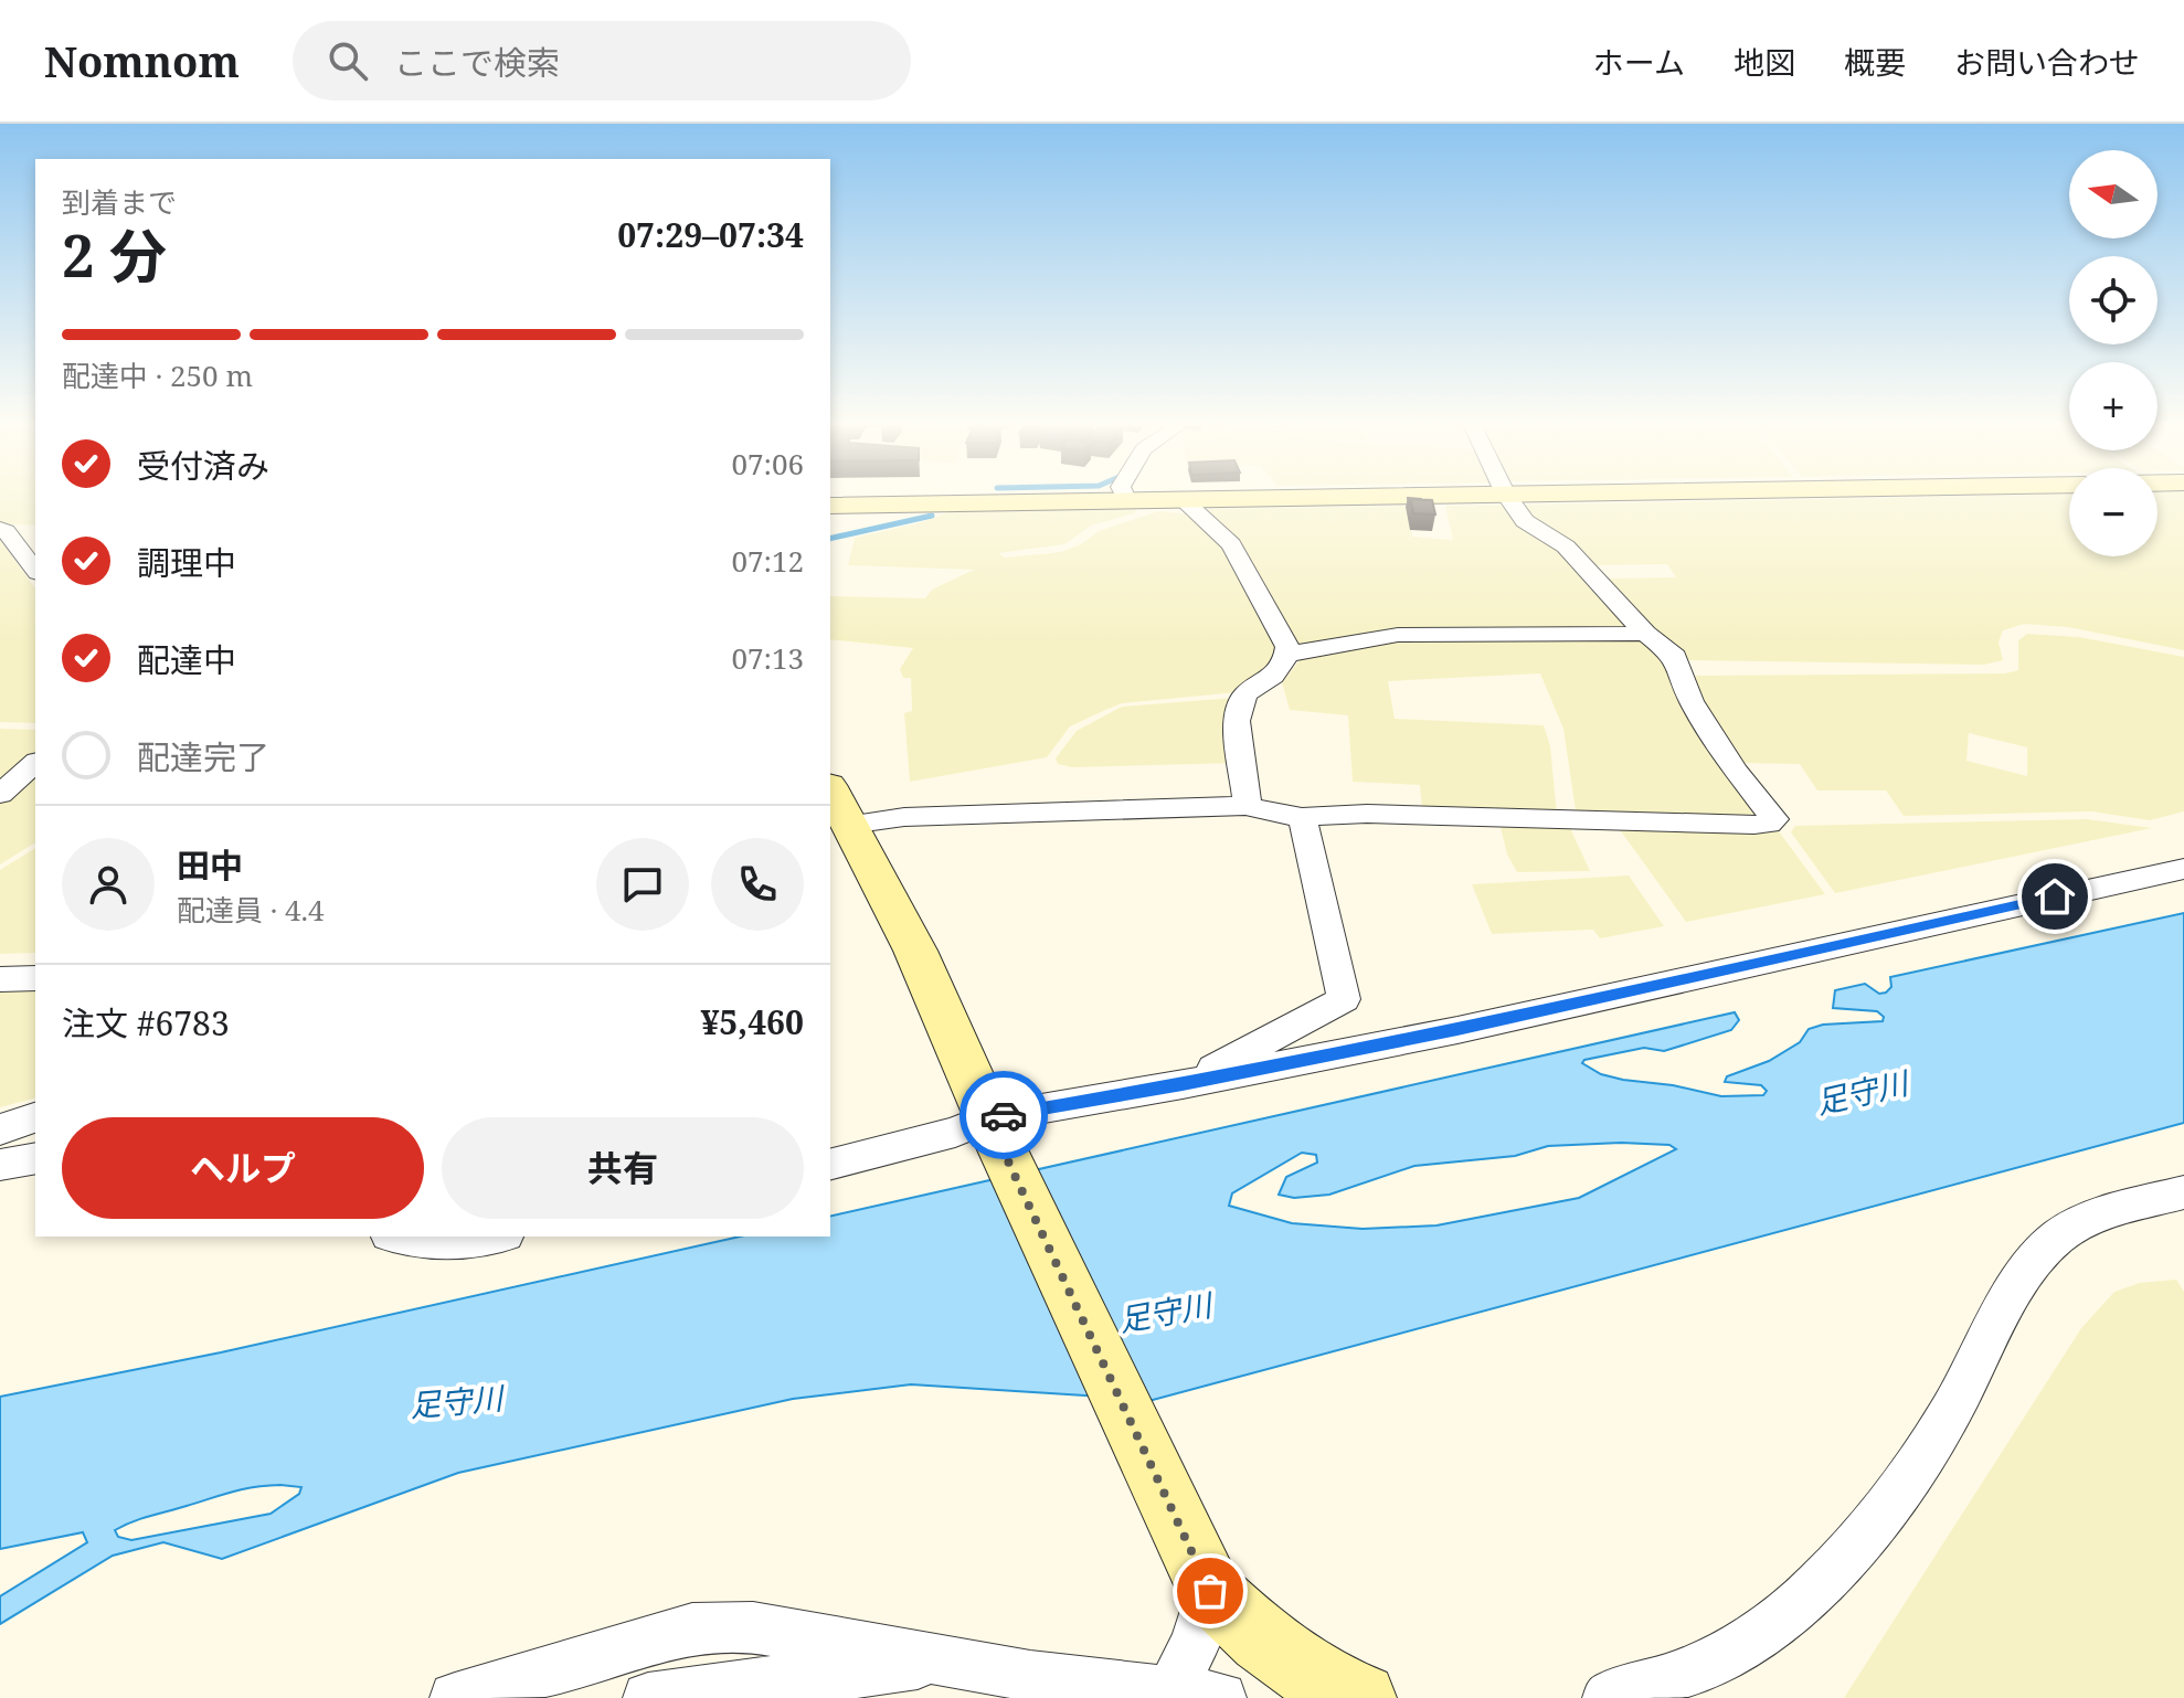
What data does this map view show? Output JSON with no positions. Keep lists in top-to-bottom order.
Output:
{
  "water": ["足守川"],
  "north": "left",
  "page": {
    "header": "Nomnom",
    "search": "ここで検索",
    "nav": [
      "ホーム",
      "地図",
      "概要",
      "お問い合わせ"
    ],
    "map_buttons": ["+", "−"],
    "heading": ["2 分", "到着まで", "07:29–07:34"],
    "panel": [
      "田中",
      "配達員 · 4.4",
      "注文 #6783",
      "¥5,460"
    ],
    "bar": "配達中 · 250 m",
    "list": [
      ["受付済み", "07:06"],
      ["調理中", "07:12"],
      ["配達中", "07:13"],
      "配達完了"
    ],
    "buttons": ["ヘルプ", "共有"]
  }
}
